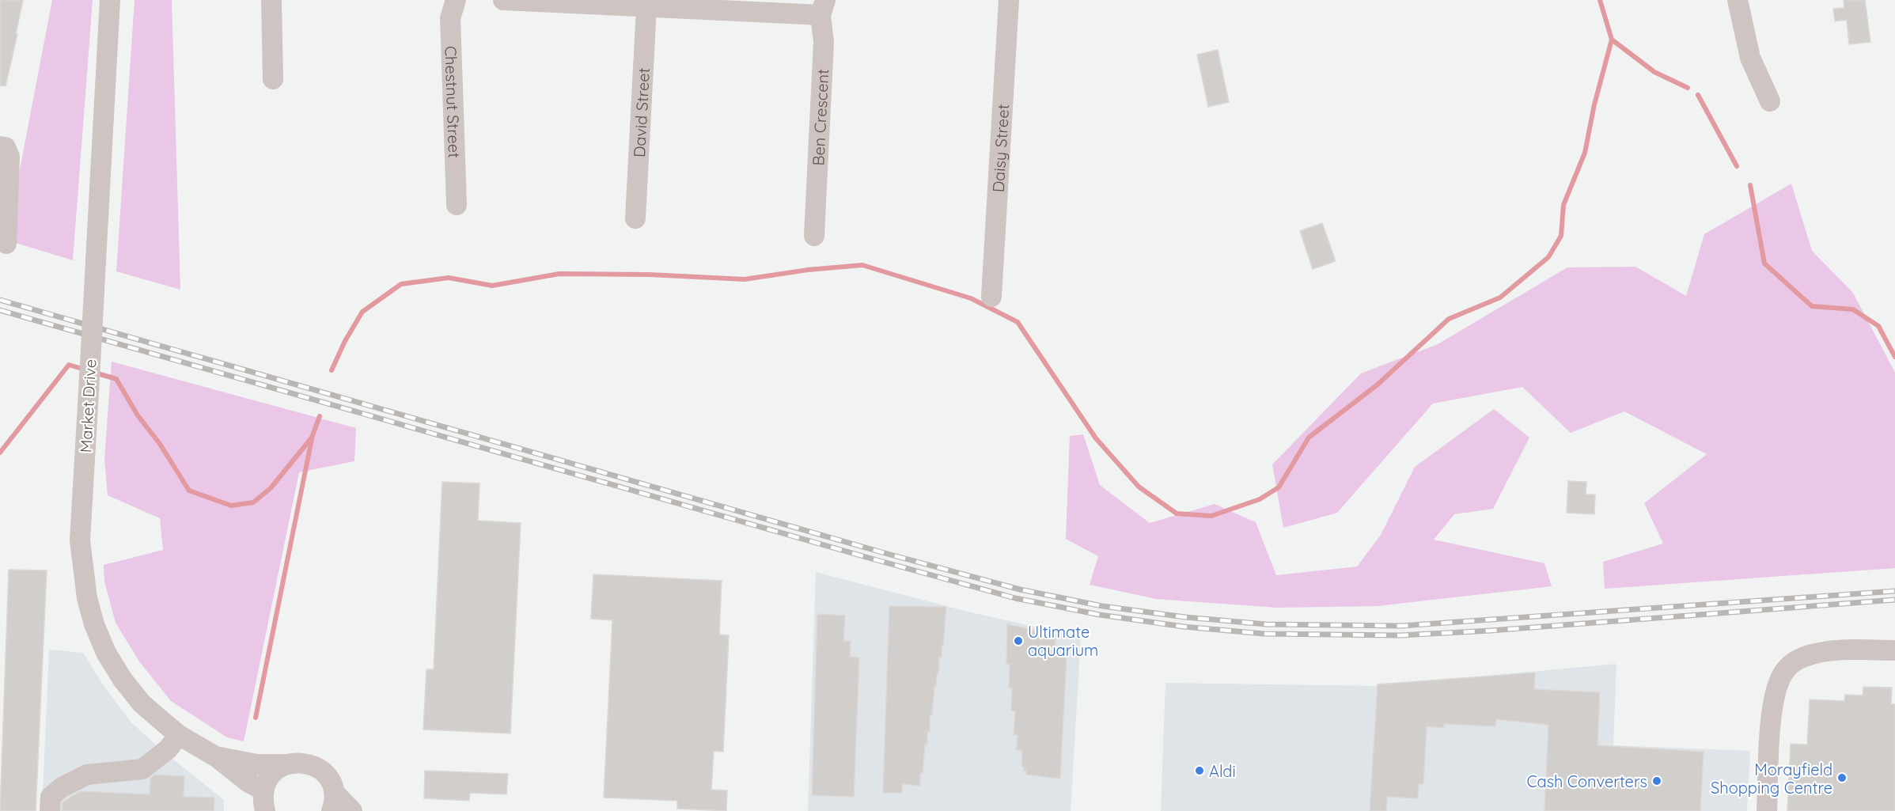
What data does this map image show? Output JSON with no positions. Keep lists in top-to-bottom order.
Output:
{
  "streets": {
    "street": [
      "Chestnut Street",
      "David Street",
      "Ben Crescent",
      "Daisy Street",
      "Market Drive"
    ]
  },
  "places": [
    "Ultimate aquarium",
    "Aldi",
    "Morayfield Shopping Centre",
    "Cash Converters"
  ]
}
